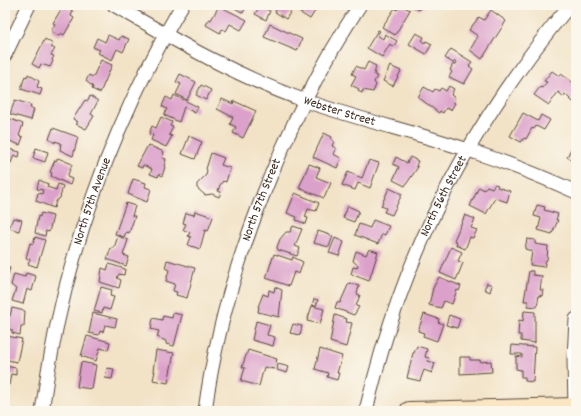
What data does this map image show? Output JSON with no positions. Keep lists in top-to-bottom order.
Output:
{
  "streets": {
    "street": [
      "Webster Street",
      "North 56th Street",
      "North 57th Street",
      "North 57th Avenue"
    ]
  },
  "crossings": [
    ["Webster Street", "North 56th Street"],
    ["Webster Street", "North 57th Street"],
    ["Webster Street", "North 57th Avenue"]
  ]
}
